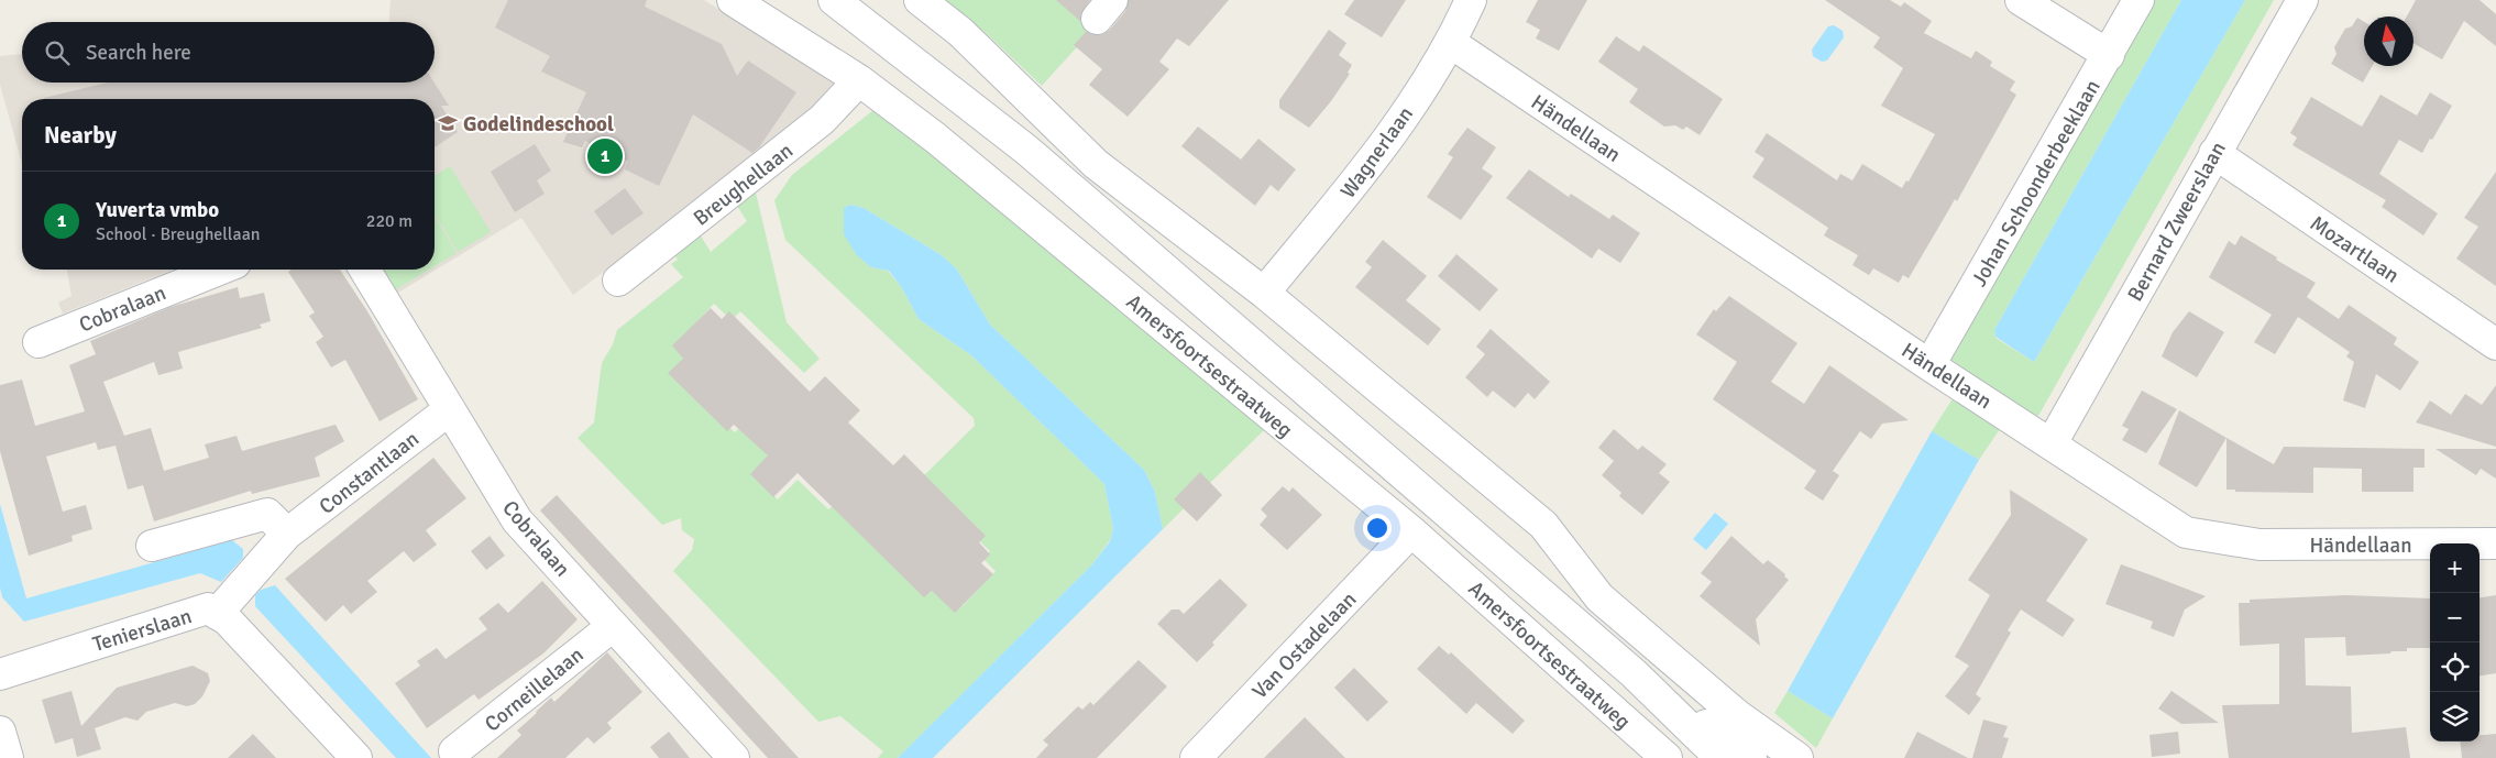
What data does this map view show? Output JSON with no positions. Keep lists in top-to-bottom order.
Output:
{
  "streets": {
    "street": [
      "Händellaan",
      "Wagnerlaan",
      "Johan Schoonderbeeklaan",
      "Breughellaan",
      "Bernard Zweerslaan",
      "Mozartlaan",
      "Cobralaan",
      "Amersfoortsestraatweg",
      "Constantlaan",
      "Tenierslaan",
      "Van Ostadelaan",
      "Corneillelaan"
    ]
  },
  "crossings": [
    ["Händellaan", "Wagnerlaan"],
    ["Händellaan", "Johan Schoonderbeeklaan"],
    ["Händellaan", "Bernard Zweerslaan"],
    ["Breughellaan", "Amersfoortsestraatweg"],
    ["Bernard Zweerslaan", "Mozartlaan"],
    ["Cobralaan", "Constantlaan"],
    ["Cobralaan", "Corneillelaan"],
    ["Amersfoortsestraatweg", "Van Ostadelaan"],
    ["Constantlaan", "Tenierslaan"]
  ],
  "places": {
    "school or university": ["Godelindeschool"]
  },
  "north": "top",
  "page": {
    "search": "Search here",
    "heading": "Nearby",
    "pins": "1",
    "list": [
      {
        "mark": "1",
        "name": "Yuverta vmbo",
        "note": "School · Breughellaan",
        "value": "220 m"
      }
    ],
    "map_buttons": ["+", "−"]
  }
}
